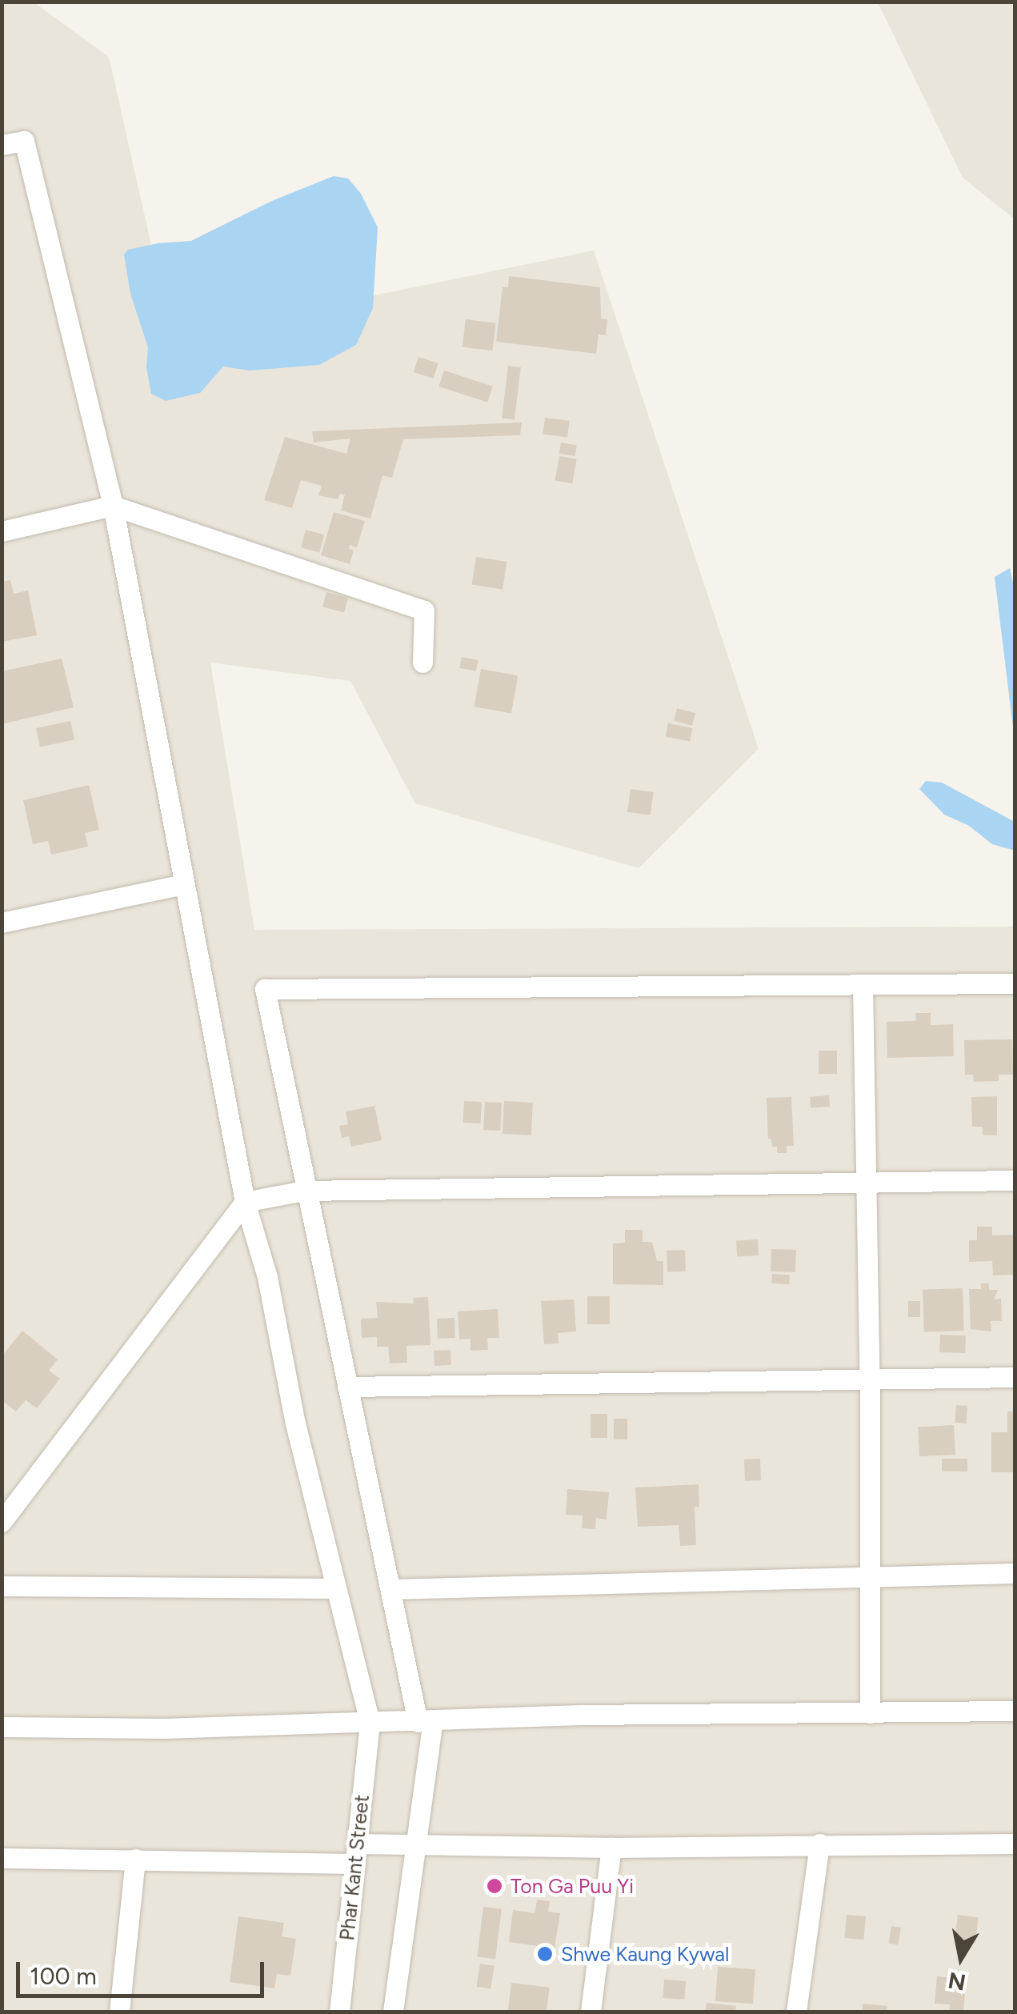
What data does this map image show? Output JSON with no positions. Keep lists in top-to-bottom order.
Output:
{
  "streets": {
    "street": ["Phar Kant Street"]
  },
  "places": ["Ton Ga Puu Yi", "Shwe Kaung Kywal"],
  "scale_bar": "100 m",
  "north": "bottom"
}
